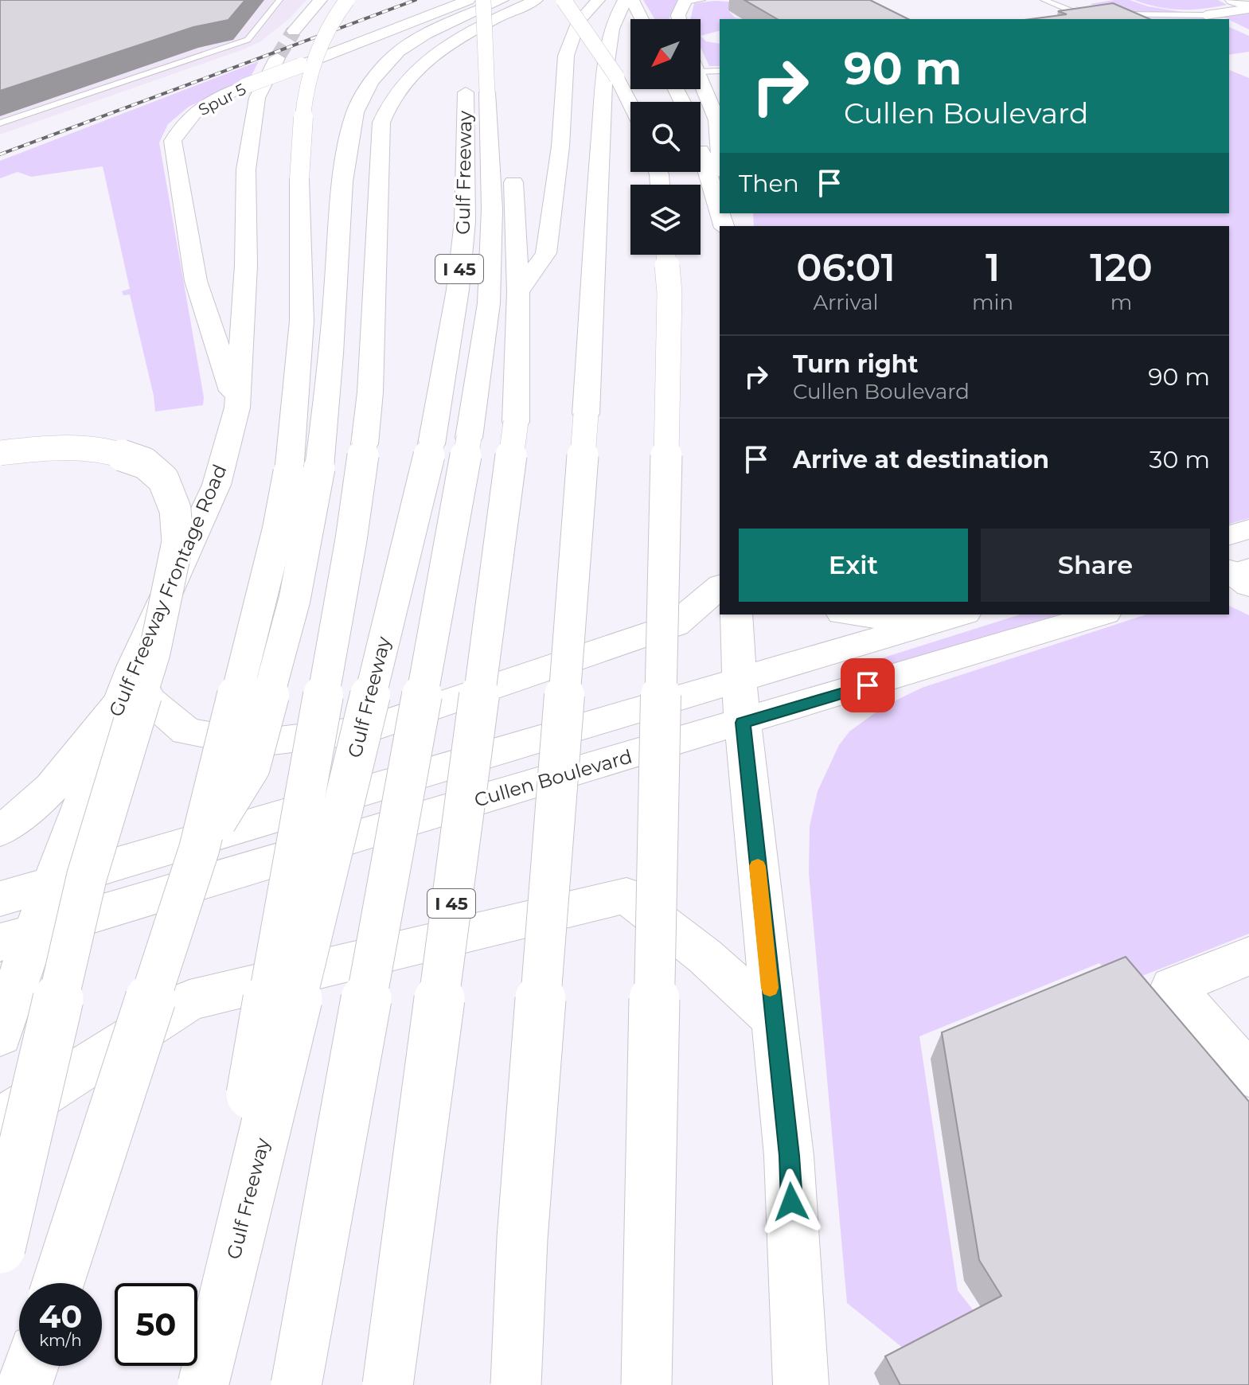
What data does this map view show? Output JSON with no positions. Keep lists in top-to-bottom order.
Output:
{
  "streets": {
    "main road": [
      "Spur 5",
      "Gulf Freeway",
      "I 45",
      "Gulf Freeway Frontage Road",
      "Cullen Boulevard"
    ]
  },
  "crossings": [
    ["Spur 5", "Gulf Freeway Frontage Road"],
    ["Gulf Freeway Frontage Road", "Cullen Boulevard"]
  ],
  "north": "bottom left",
  "page": {
    "turn": ["90 m", "Cullen Boulevard"],
    "then": "Then",
    "eta": [
      "06:01",
      "Arrival",
      "1",
      "min",
      "120",
      "m"
    ],
    "list": [
      {
        "name": "Turn right",
        "note": "Cullen Boulevard",
        "value": "90 m"
      },
      {
        "name": "Arrive at destination",
        "value": "30 m"
      }
    ],
    "buttons": ["Exit", "Share"],
    "speed": "40 km/h",
    "limit": "50"
  }
}
